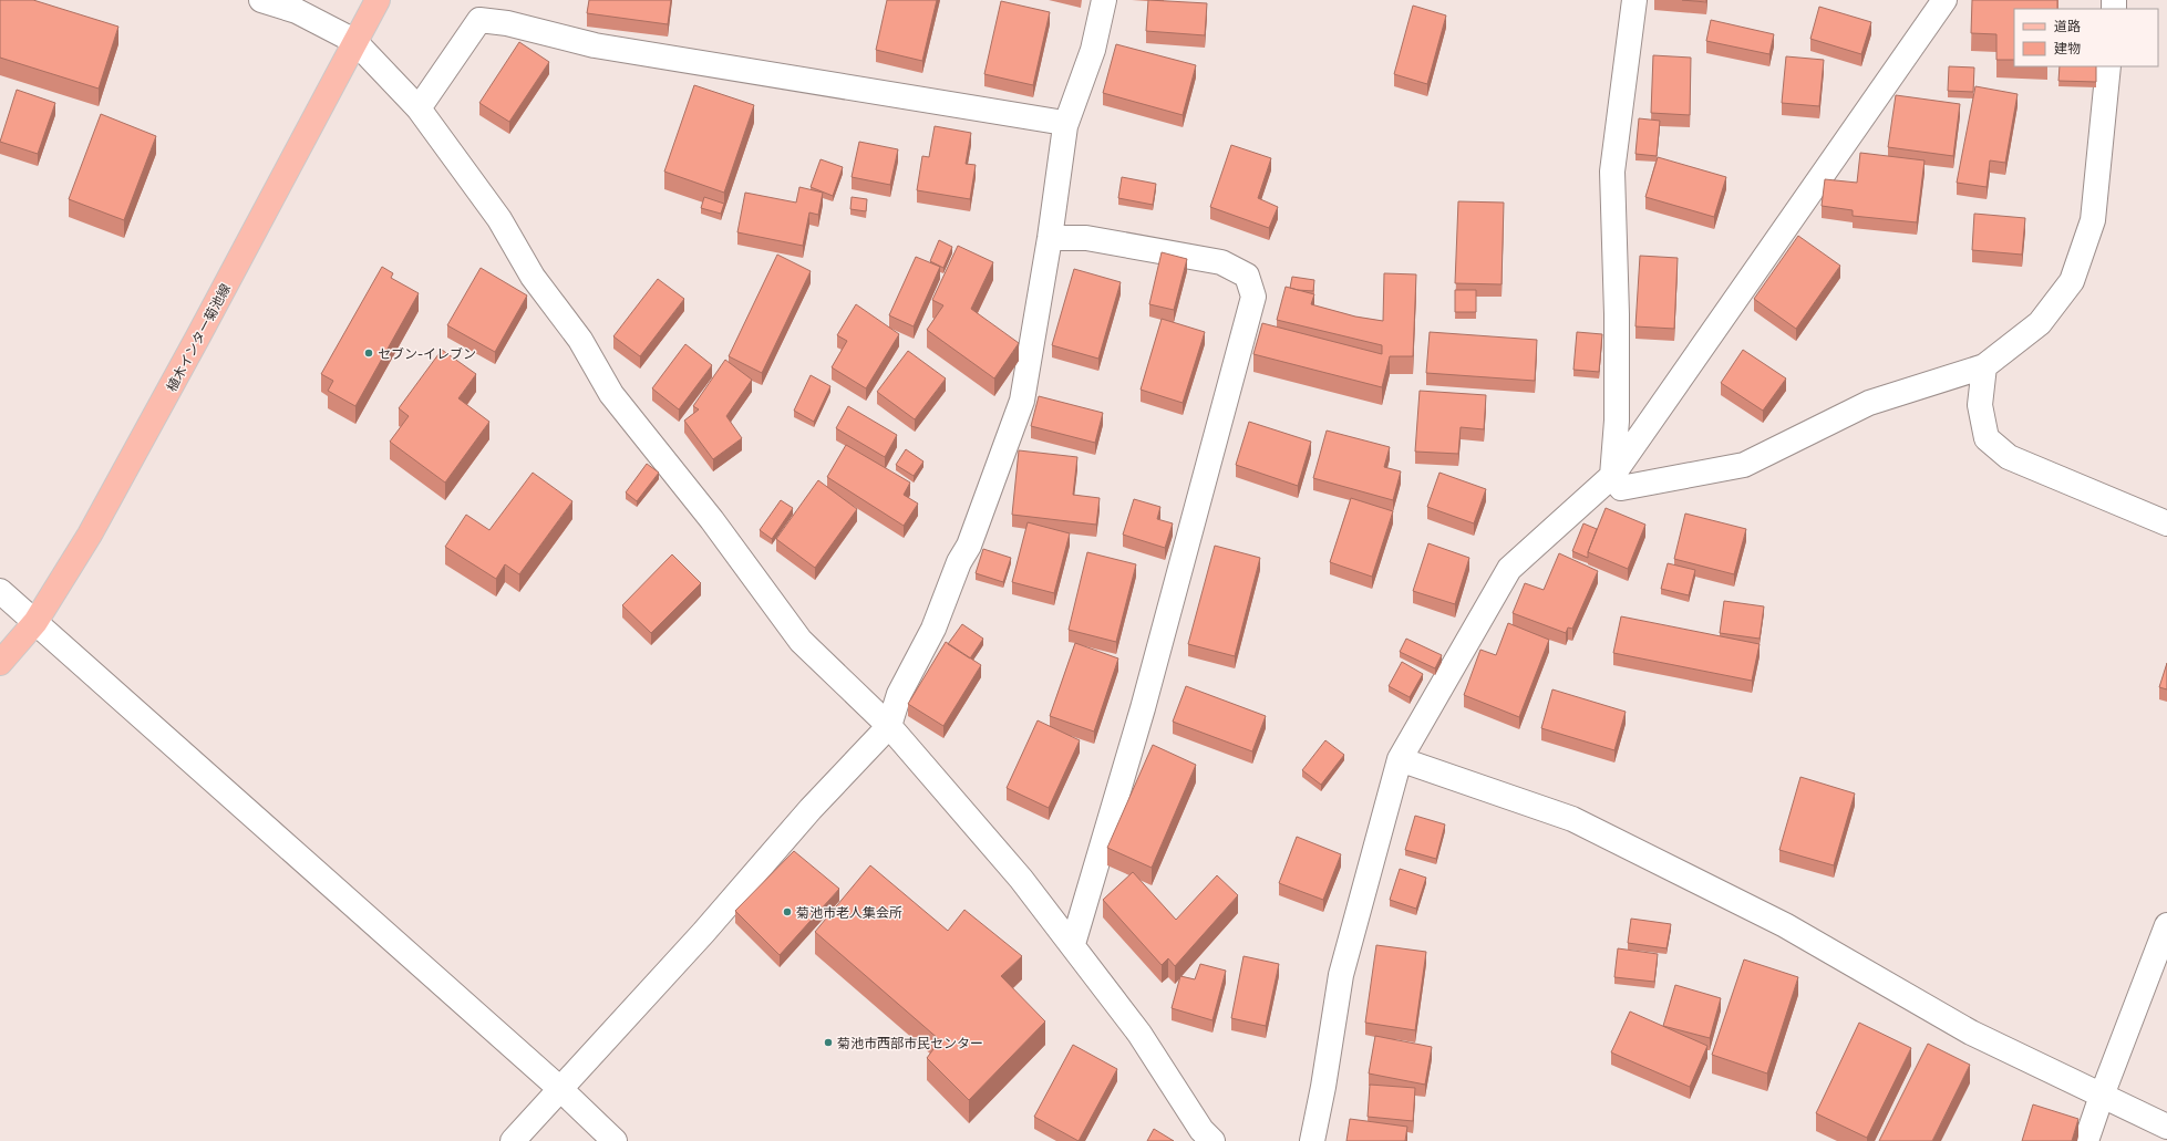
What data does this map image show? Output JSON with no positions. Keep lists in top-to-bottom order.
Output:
{
  "streets": {
    "main road": ["植木インター菊池線"]
  },
  "places": ["セブン-イレブン", "菊池市老人集会所", "菊池市西部市民センター"],
  "legend": ["道路", "建物"]
}
